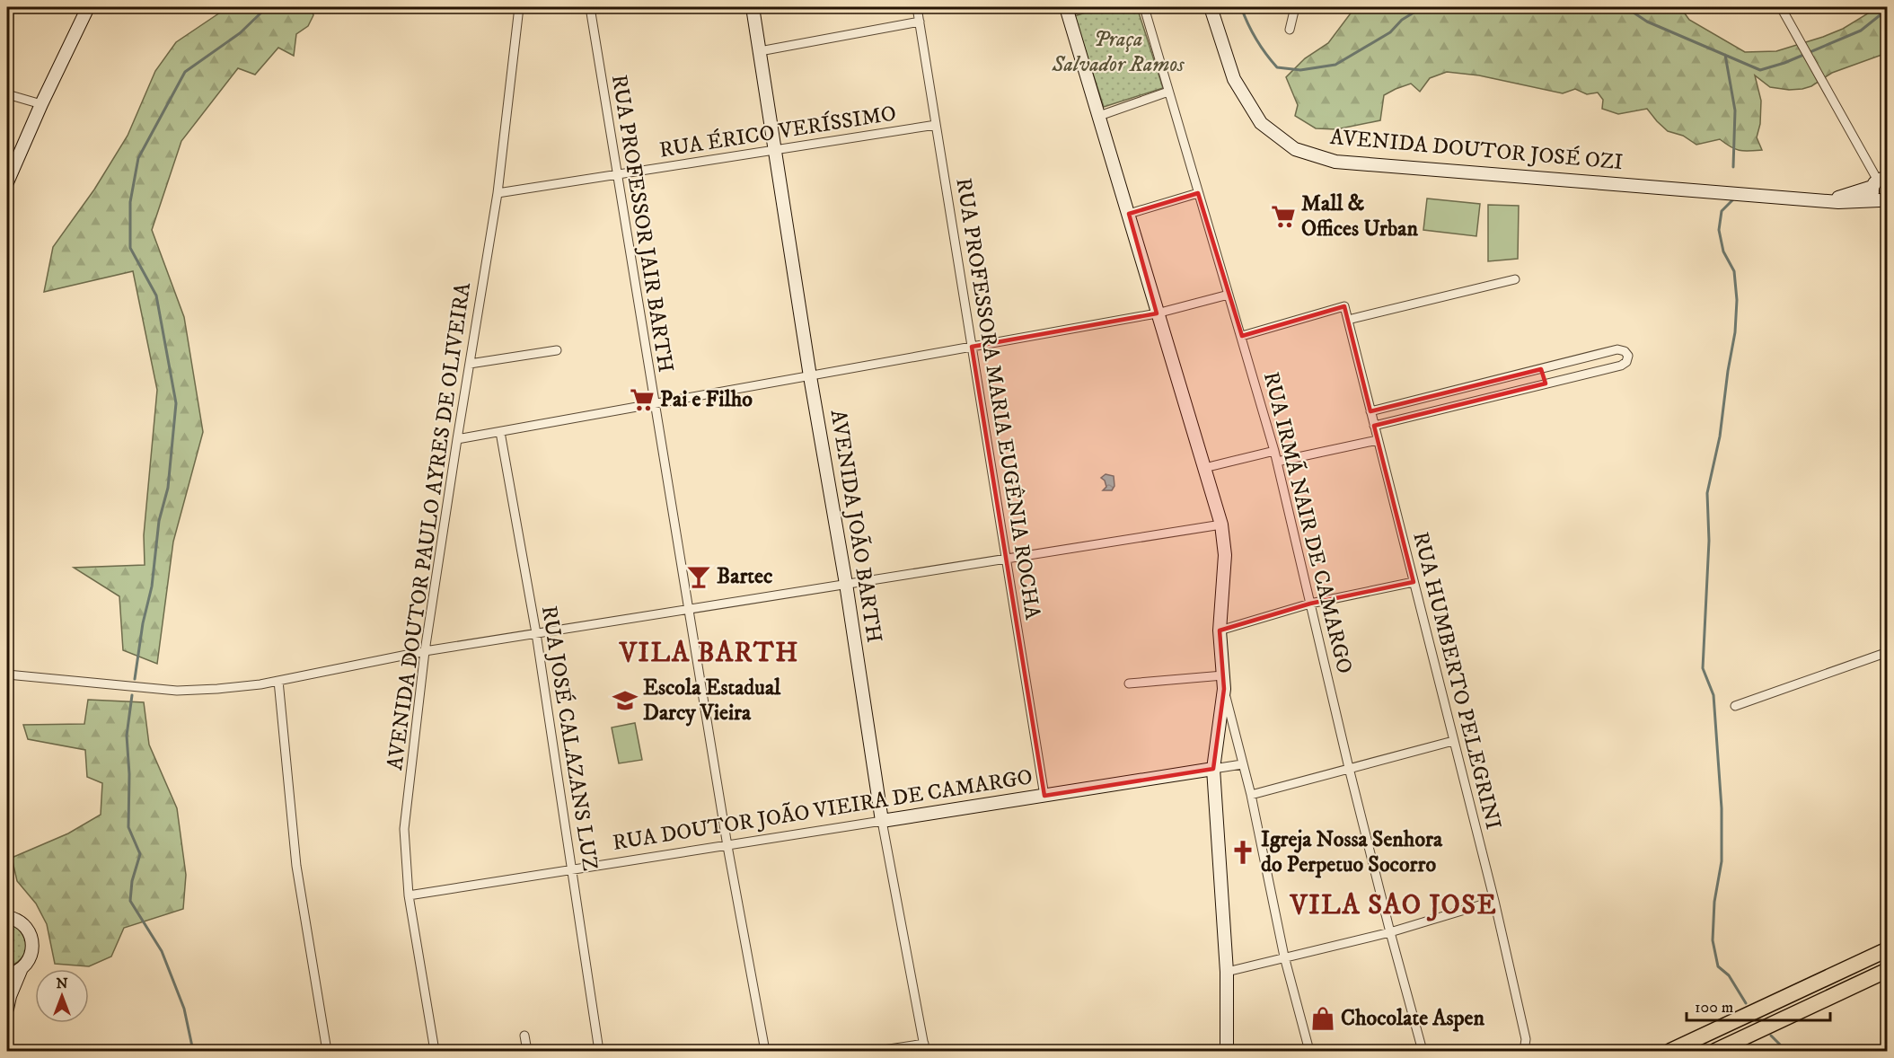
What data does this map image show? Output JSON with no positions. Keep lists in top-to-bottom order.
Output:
{
  "streets": {
    "main road": ["AVENIDA DOUTOR JOSÉ OZI", "AVENIDA JOÃO BARTH", "RUA DOUTOR JOÃO VIEIRA DE CAMARGO"],
    "street": [
      "RUA ÉRICO VERÍSSIMO",
      "RUA PROFESSOR JAIR BARTH",
      "RUA PROFESSORA MARIA EUGÊNIA ROCHA",
      "RUA IRMÃ NAIR DE CAMARGO",
      "AVENIDA DOUTOR PAULO AYRES DE OLIVEIRA",
      "RUA HUMBERTO PELEGRINI",
      "RUA JOSÉ CALAZANS LUZ"
    ]
  },
  "crossings": [
    ["RUA ÉRICO VERÍSSIMO", "RUA PROFESSOR JAIR BARTH"],
    ["RUA ÉRICO VERÍSSIMO", "RUA PROFESSORA MARIA EUGÊNIA ROCHA"],
    ["RUA ÉRICO VERÍSSIMO", "AVENIDA DOUTOR PAULO AYRES DE OLIVEIRA"],
    ["RUA ÉRICO VERÍSSIMO", "AVENIDA JOÃO BARTH"],
    ["RUA PROFESSOR JAIR BARTH", "RUA DOUTOR JOÃO VIEIRA DE CAMARGO"],
    ["RUA PROFESSORA MARIA EUGÊNIA ROCHA", "RUA DOUTOR JOÃO VIEIRA DE CAMARGO"],
    ["AVENIDA DOUTOR PAULO AYRES DE OLIVEIRA", "RUA DOUTOR JOÃO VIEIRA DE CAMARGO"],
    ["AVENIDA JOÃO BARTH", "RUA DOUTOR JOÃO VIEIRA DE CAMARGO"],
    ["RUA JOSÉ CALAZANS LUZ", "RUA DOUTOR JOÃO VIEIRA DE CAMARGO"]
  ],
  "districts": ["VILA BARTH", "VILA SAO JOSE"],
  "parks": ["Praça Salvador Ramos"],
  "places": {
    "supermarket": ["Mall & Offices Urban", "Pai e Filho"],
    "bar": ["Bartec"],
    "school or university": ["Escola Estadual Darcy Vieira"],
    "church": ["Igreja Nossa Senhora do Perpetuo Socorro"],
    "shop": ["Chocolate Aspen"]
  },
  "scale_bar": "100 m",
  "north": "top"
}
